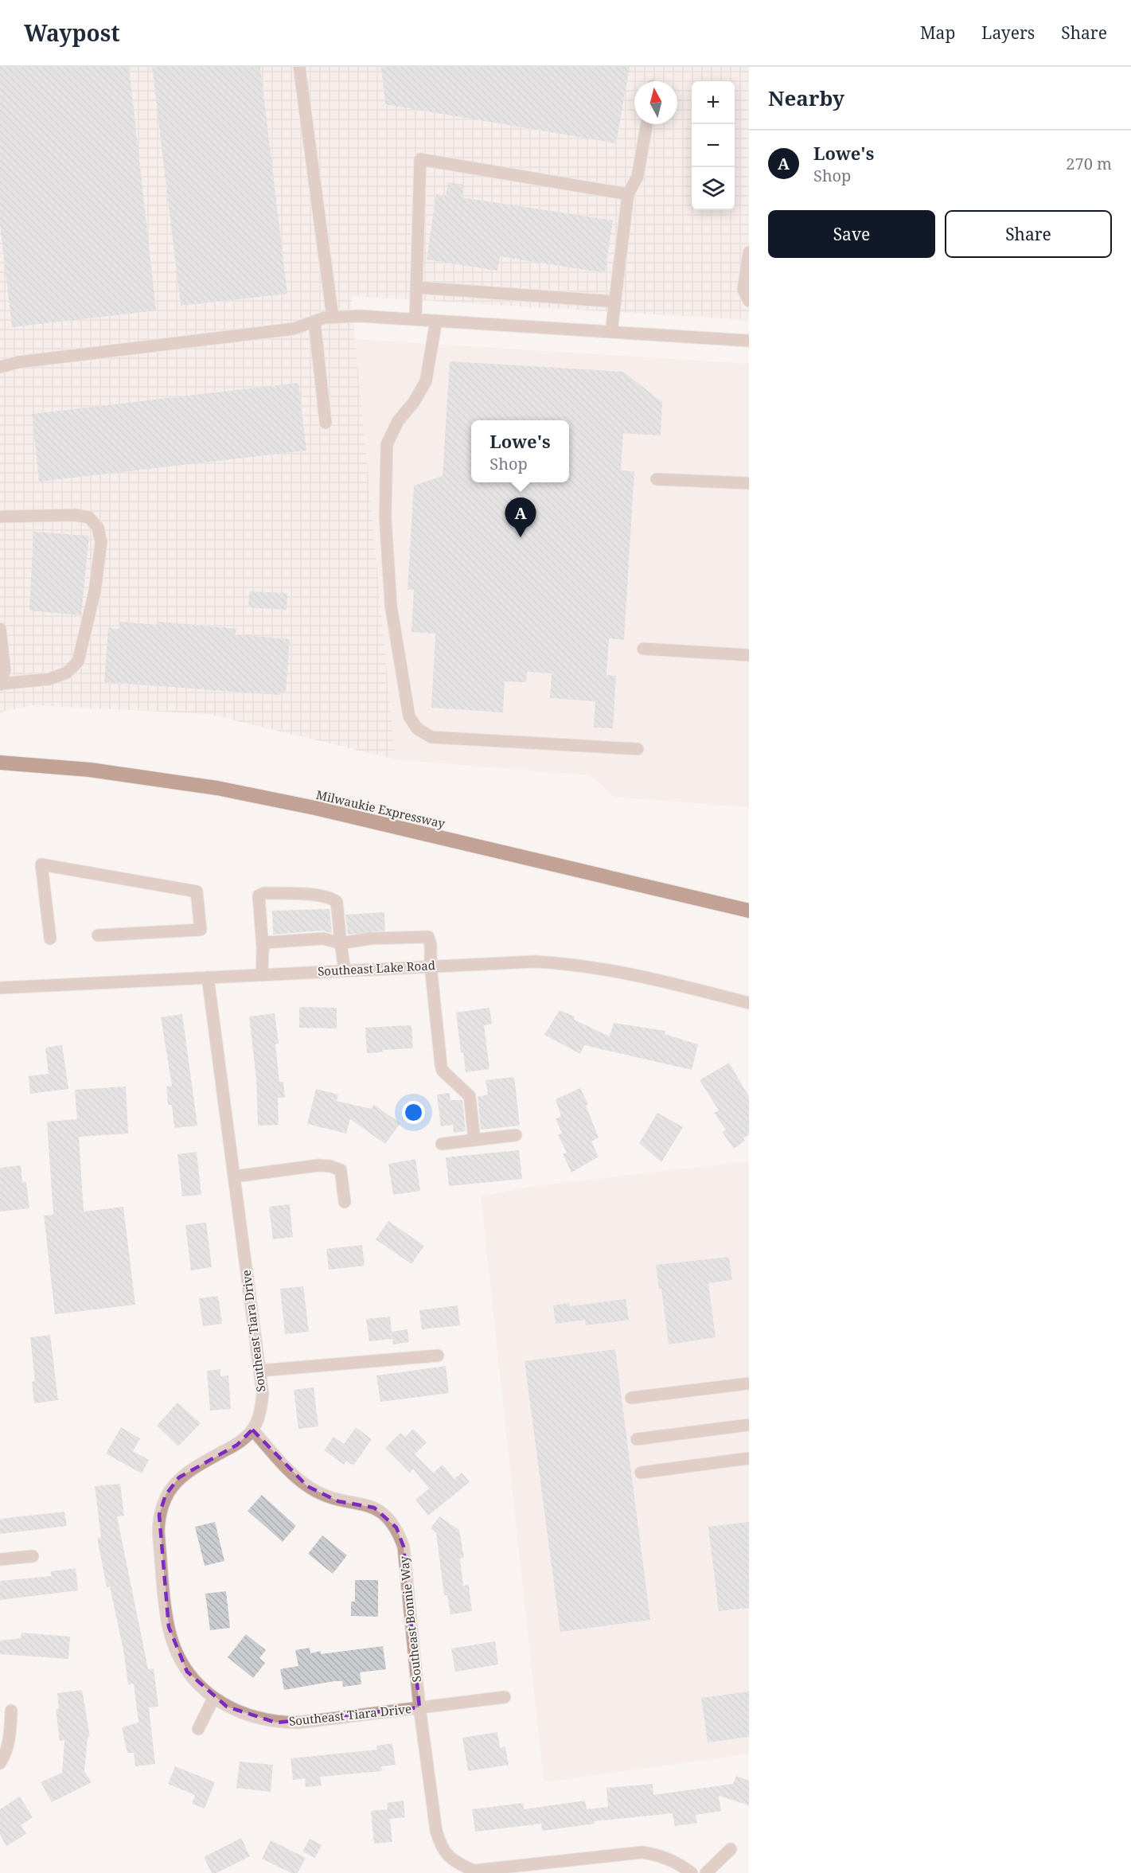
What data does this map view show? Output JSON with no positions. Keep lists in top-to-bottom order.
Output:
{
  "streets": {
    "highway": ["Milwaukie Expressway"],
    "street": ["Southeast Lake Road", "Southeast Tiara Drive", "Southeast Bonnie Way"]
  },
  "crossings": [
    ["Southeast Lake Road", "Southeast Tiara Drive"],
    ["Southeast Tiara Drive", "Southeast Bonnie Way"]
  ],
  "north": "top",
  "page": {
    "header": "Waypost",
    "nav": ["Map", "Layers", "Share"],
    "heading": "Nearby",
    "map_buttons": ["+", "−"],
    "list": [
      {
        "mark": "A",
        "name": "Lowe's",
        "note": "Shop",
        "value": "270 m"
      }
    ],
    "buttons": ["Save", "Share"],
    "popup": ["Lowe's", "Shop"],
    "pins": "A"
  }
}
